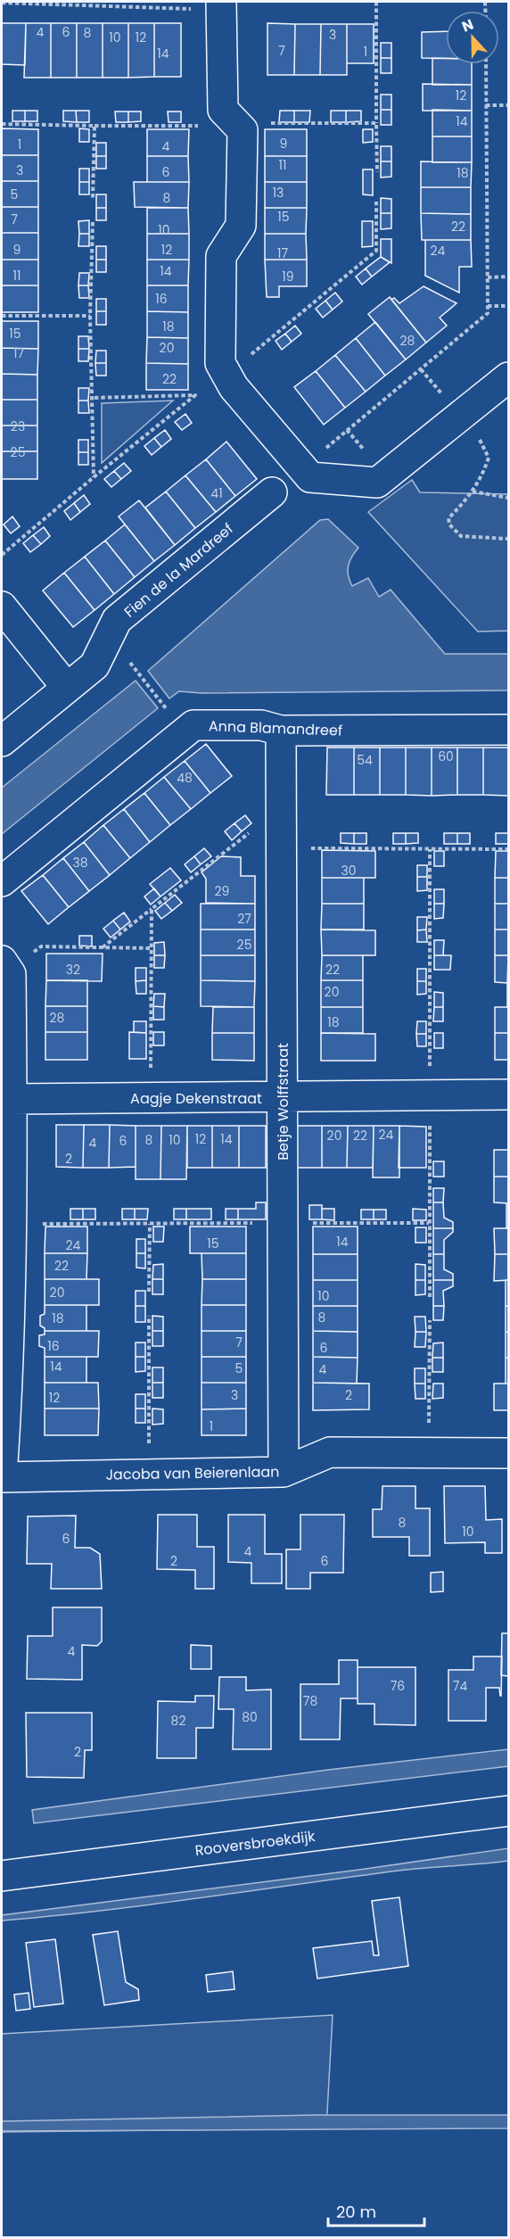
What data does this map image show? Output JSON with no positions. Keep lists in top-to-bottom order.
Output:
{
  "streets": {
    "street": [
      "Fien de la Mardreef",
      "Anna Blamandreef",
      "Aagje Dekenstraat",
      "Betje Wolffstraat",
      "Jacoba van Beierenlaan",
      "Rooversbroekdijk"
    ]
  },
  "crossings": [
    ["Anna Blamandreef", "Betje Wolffstraat"],
    ["Aagje Dekenstraat", "Betje Wolffstraat"],
    ["Betje Wolffstraat", "Jacoba van Beierenlaan"]
  ],
  "house_numbers": [
    "4",
    "6",
    "8",
    "3",
    "10",
    "12",
    "7",
    "1",
    "14",
    "12",
    "14",
    "9",
    "1",
    "4",
    "11",
    "3",
    "6",
    "18",
    "13",
    "5",
    "8",
    "15",
    "7",
    "22",
    "10",
    "9",
    "12",
    "24",
    "17",
    "14",
    "11",
    "19",
    "16",
    "18",
    "15",
    "28",
    "20",
    "17",
    "22",
    "23",
    "25",
    "41",
    "60",
    "54",
    "48",
    "38",
    "30",
    "29",
    "27",
    "25",
    "32",
    "22",
    "20",
    "28",
    "18",
    "24",
    "20",
    "22",
    "12",
    "14",
    "8",
    "10",
    "6",
    "4",
    "2",
    "14",
    "15",
    "24",
    "22",
    "20",
    "10",
    "8",
    "18",
    "7",
    "16",
    "6",
    "14",
    "5",
    "4",
    "3",
    "2",
    "12",
    "1",
    "8",
    "10",
    "6",
    "4",
    "2",
    "6",
    "4",
    "76",
    "74",
    "78",
    "80",
    "82",
    "2"
  ],
  "scale_bar": "20 m",
  "north": "top"
}
